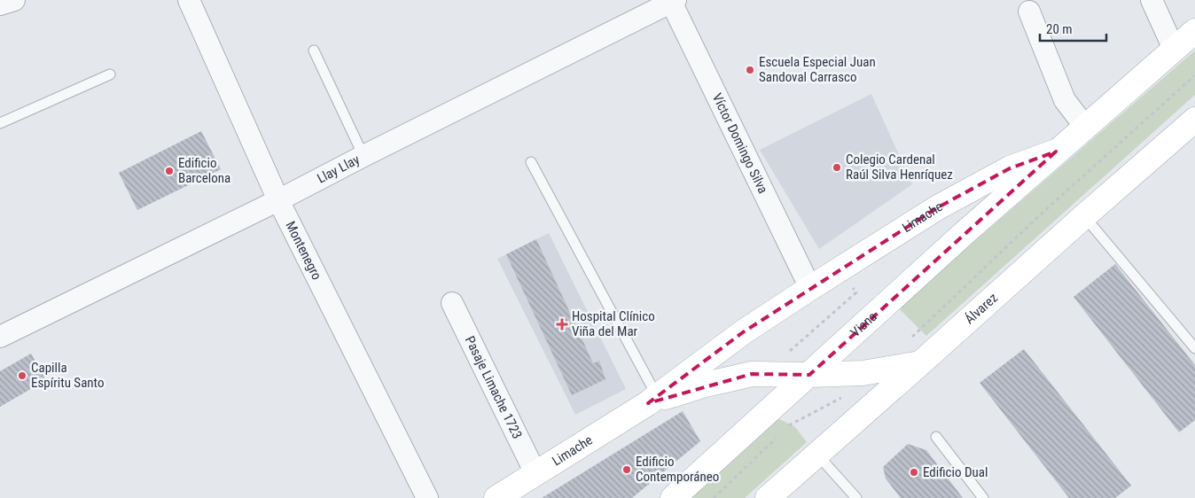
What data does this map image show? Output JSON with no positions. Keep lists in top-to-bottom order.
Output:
{
  "streets": {
    "main road": ["Limache", "Álvarez", "Viana"],
    "street": [
      "Víctor Domingo Silva",
      "Llay Llay",
      "Montenegro",
      "Pasaje Limache 1723"
    ]
  },
  "crossings": [
    ["Víctor Domingo Silva", "Llay Llay"],
    ["Víctor Domingo Silva", "Limache"],
    ["Llay Llay", "Montenegro"],
    ["Limache", "Álvarez"],
    ["Limache", "Viana"],
    ["Limache", "Pasaje Limache 1723"]
  ],
  "places": {
    "other": [
      "Escuela Especial Juan Sandoval Carrasco",
      "Colegio Cardenal Raúl Silva Henríquez",
      "Edificio Barcelona",
      "Capilla Espíritu Santo",
      "Edificio Contemporáneo",
      "Edificio Dual"
    ],
    "health": ["Hospital Clínico Viña del Mar"]
  },
  "scale_bar": "20 m"
}
